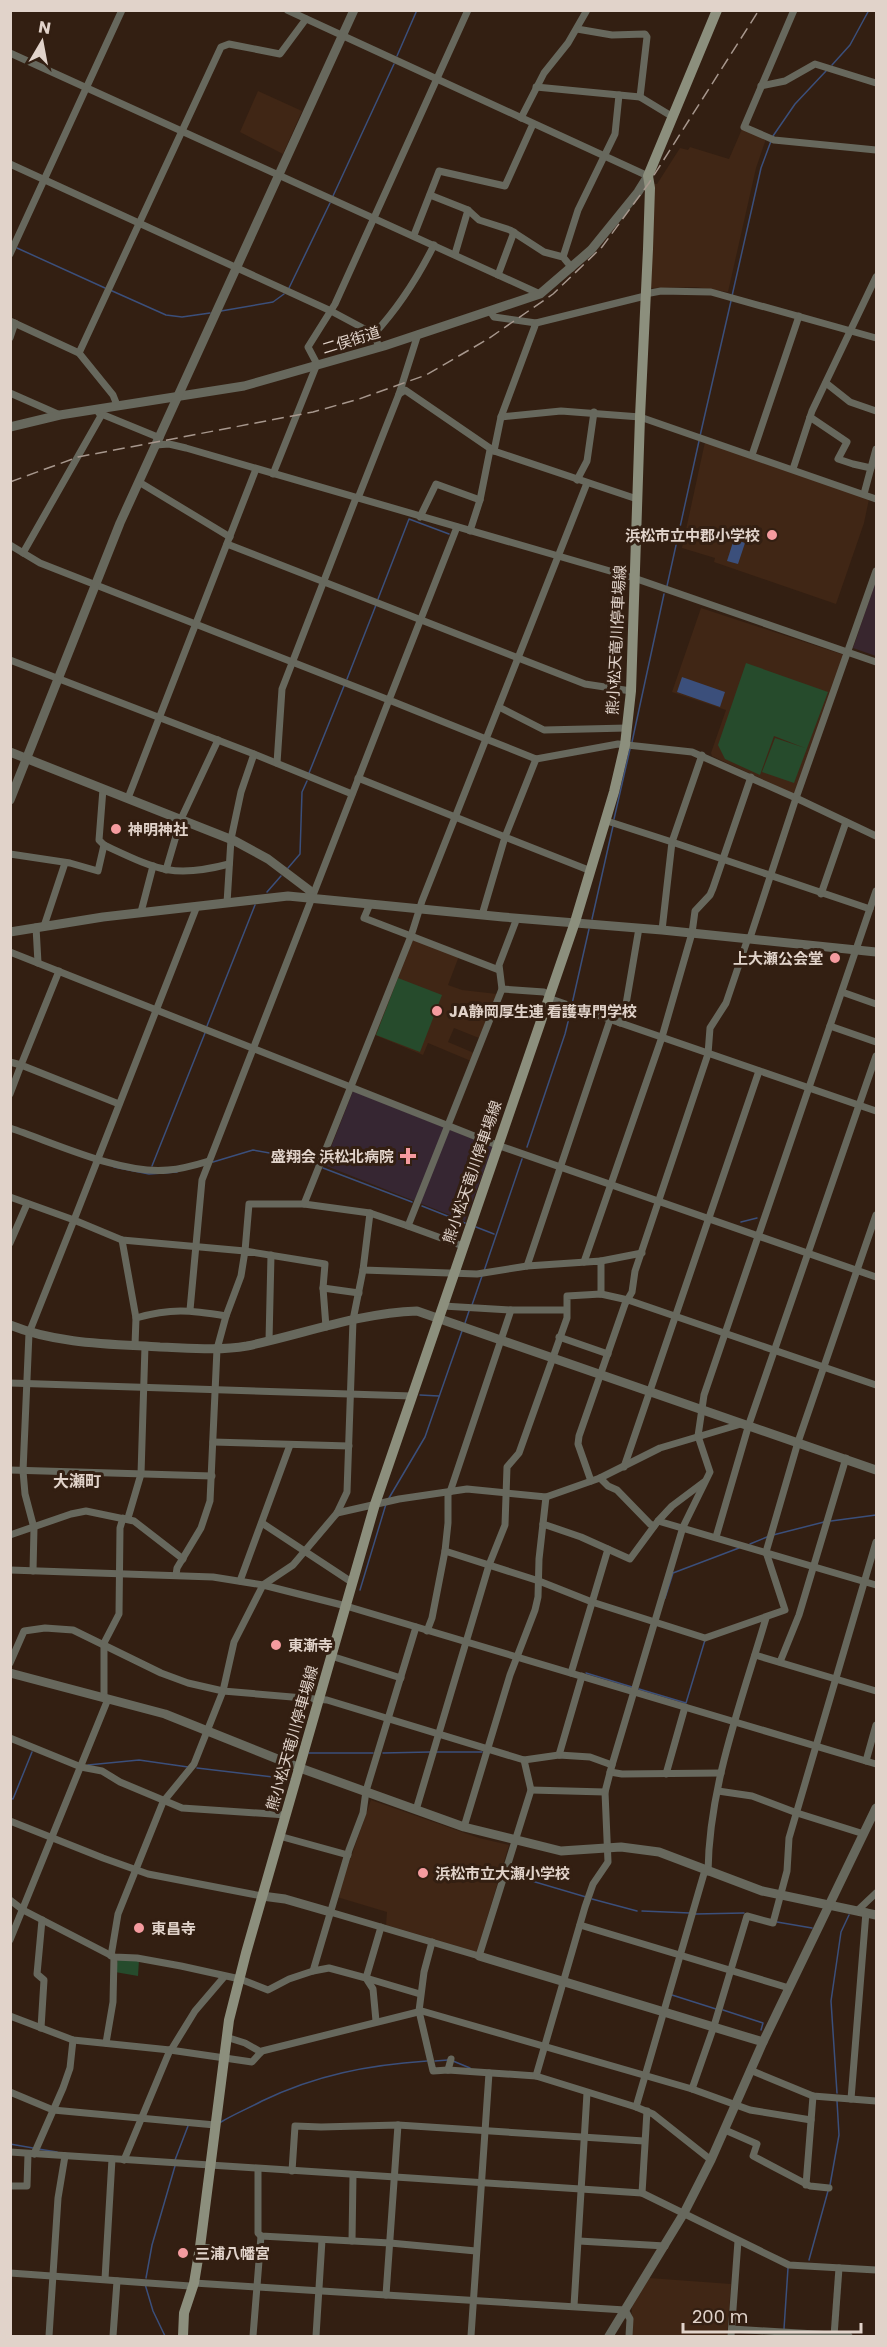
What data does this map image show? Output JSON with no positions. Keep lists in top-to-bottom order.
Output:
{
  "streets": {
    "main road": ["熊小松天竜川停車場線"],
    "street": ["二俣街道"]
  },
  "crossings": [
    ["二俣街道", "熊小松天竜川停車場線"]
  ],
  "districts": ["大瀬町"],
  "places": {
    "other": [
      "浜松市立中郡小学校",
      "神明神社",
      "上大瀬公会堂",
      "JA静岡厚生連 看護専門学校",
      "東漸寺",
      "浜松市立大瀬小学校",
      "東昌寺",
      "三浦八幡宮"
    ],
    "health": ["盛翔会 浜松北病院"]
  },
  "scale_bar": "200 m",
  "north": "top"
}
